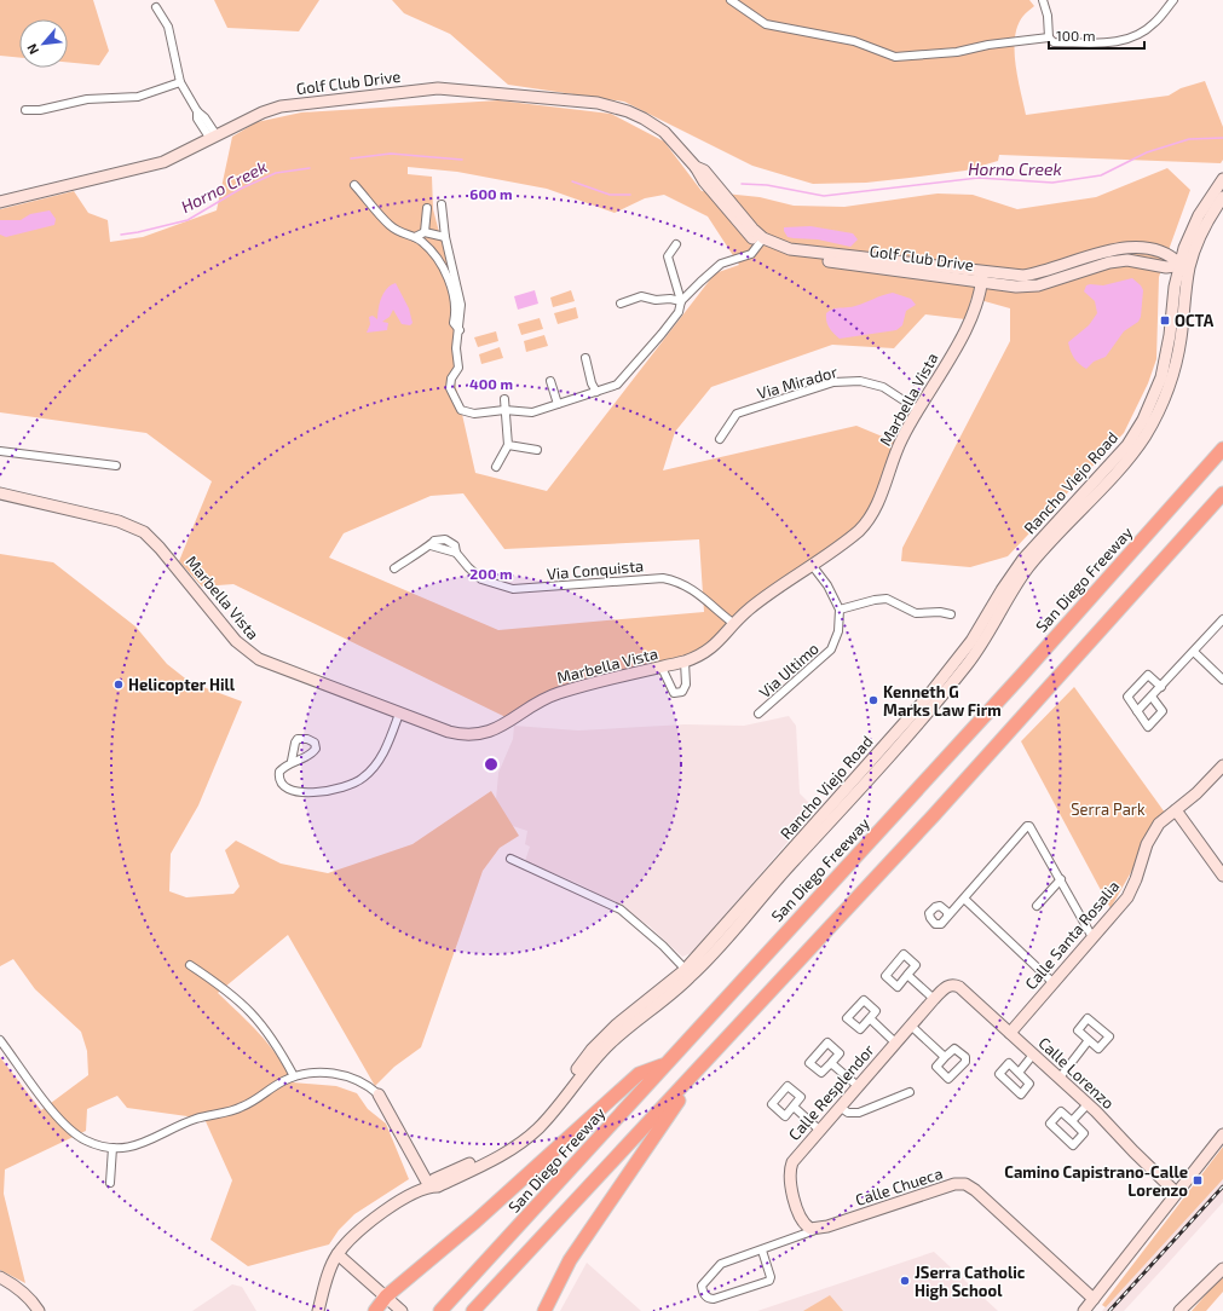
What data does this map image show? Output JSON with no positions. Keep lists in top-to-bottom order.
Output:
{
  "streets": {
    "highway": ["San Diego Freeway"],
    "street": [
      "Golf Club Drive",
      "Via Mirador",
      "Marbella Vista",
      "Rancho Viejo Road",
      "Via Conquista",
      "Via Ultimo",
      "Calle Santa Rosalia",
      "Calle Lorenzo",
      "Calle Resplendor",
      "Calle Chueca"
    ]
  },
  "crossings": [
    ["Golf Club Drive", "Marbella Vista"],
    ["Golf Club Drive", "Rancho Viejo Road"],
    ["Via Mirador", "Marbella Vista"],
    ["Marbella Vista", "Via Conquista"],
    ["Calle Santa Rosalia", "Calle Lorenzo"],
    ["Calle Lorenzo", "Calle Resplendor"],
    ["Calle Resplendor", "Calle Chueca"]
  ],
  "water": ["Horno Creek"],
  "parks": ["Serra Park"],
  "places": {
    "transit": ["OCTA", "Camino Capistrano-Calle Lorenzo"],
    "other": ["Helicopter Hill", "Kenneth G Marks Law Firm", "JSerra Catholic High School"]
  },
  "scale_bar": "100 m",
  "north": "bottom left",
  "rings": ["600 m", "400 m", "200 m"]
}
